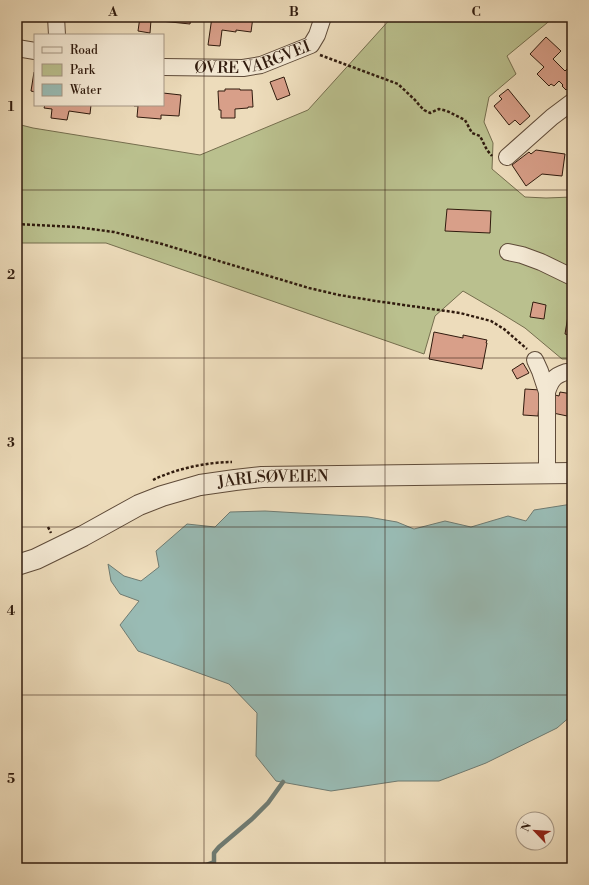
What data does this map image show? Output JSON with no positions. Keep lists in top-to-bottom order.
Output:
{
  "streets": {
    "street": ["ØVRE VARGVEI", "JARLSØVEIEN"]
  },
  "legend": ["Road", "Park", "Water"],
  "north": "top left",
  "grid": {
    "columns": ["A", "B", "C"],
    "rows": [
      "1",
      "2",
      "3",
      "4",
      "5"
    ]
  }
}
